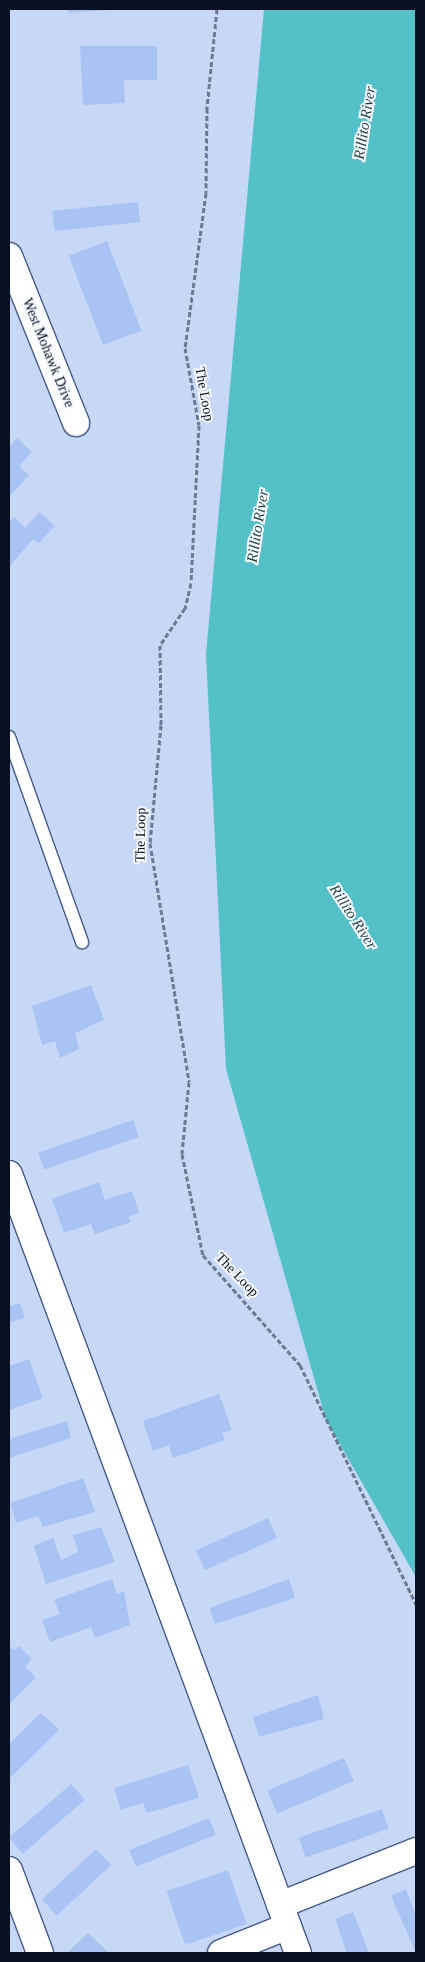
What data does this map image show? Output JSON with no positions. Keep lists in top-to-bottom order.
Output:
{
  "streets": {
    "street": ["West Mohawk Drive"],
    "path": ["The Loop"]
  },
  "water": ["Rillito River"]
}
